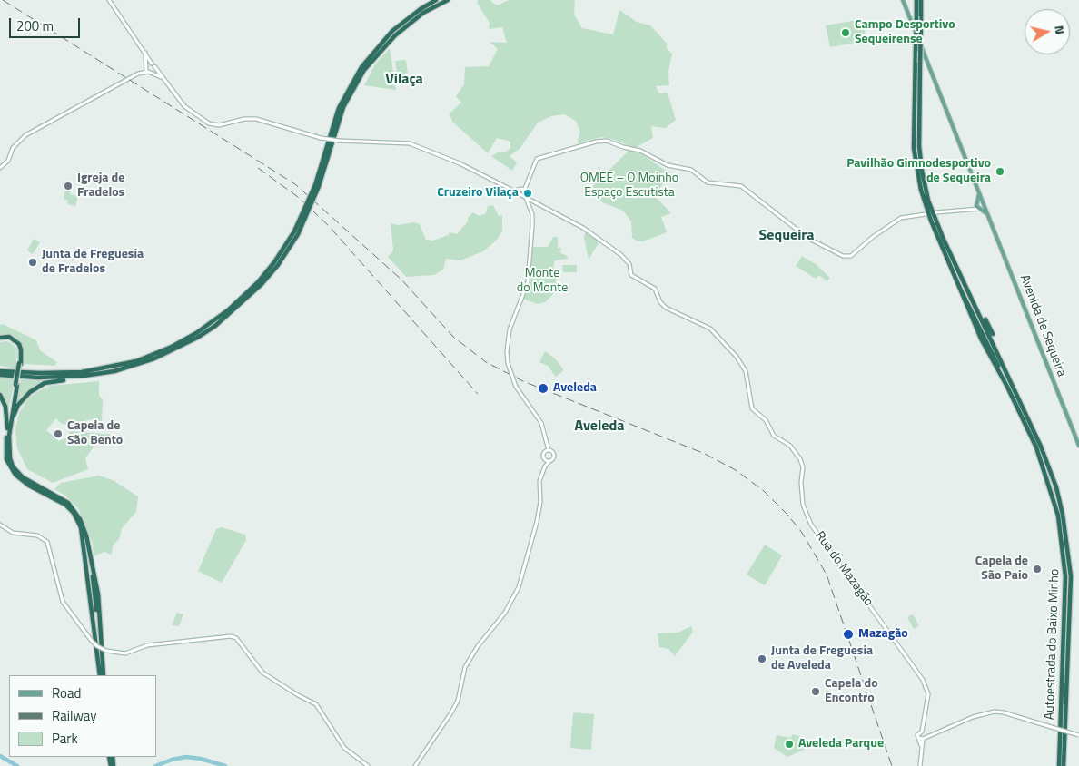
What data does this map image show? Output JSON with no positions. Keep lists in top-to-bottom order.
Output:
{
  "streets": {
    "highway": ["Autoestrada do Baixo Minho"],
    "main road": ["Avenida de Sequeira"],
    "street": ["Rua do Mazagão"]
  },
  "districts": ["Vilaça", "Sequeira", "Aveleda"],
  "parks": ["OMEE – O Moinho Espaço Escutista", "Monte do Monte"],
  "places": [
    "Campo Desportivo Sequeirense",
    "Pavilhão Gimnodesportivo de Sequeira",
    "Igreja de Fradelos",
    "Cruzeiro Vilaça",
    "Junta de Freguesia de Fradelos",
    "Aveleda",
    "Capela de São Bento",
    "Capela de São Paio",
    "Mazagão",
    "Junta de Freguesia de Aveleda",
    "Capela do Encontro",
    "Aveleda Parque"
  ],
  "legend": ["Road", "Railway", "Park"],
  "scale_bar": "200 m",
  "north": "right"
}
